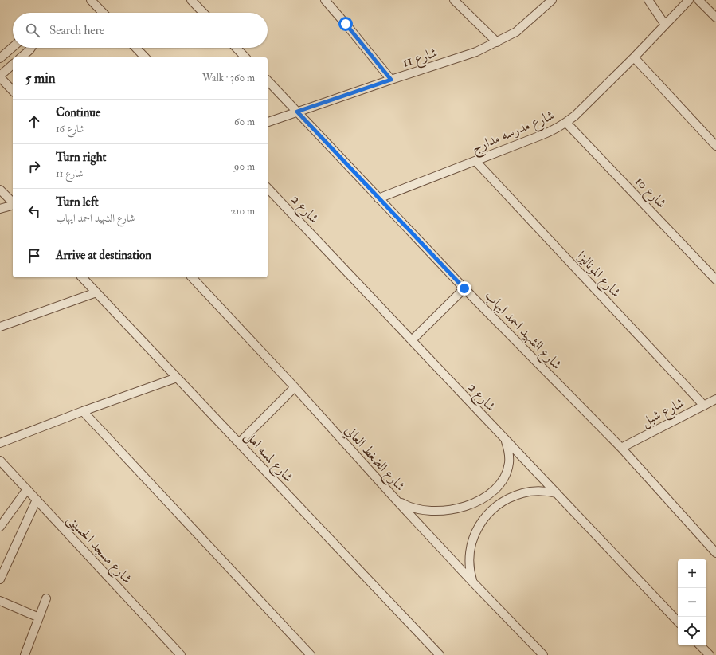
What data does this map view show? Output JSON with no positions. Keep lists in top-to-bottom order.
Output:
{
  "streets": {
    "street": [
      "شارع 11",
      "شارع مدرسه مدارج",
      "شارع 10",
      "شارع 2",
      "شارع الموناليزا",
      "شارع الشهيد احمد ايهاب",
      "شارع شبل",
      "شارع لمسه امل",
      "شارع الضغط العالي",
      "شارع مسجد الحسينى"
    ]
  },
  "crossings": [
    ["شارع 11", "شارع الشهيد احمد ايهاب"],
    ["شارع مدرسه مدارج", "شارع 10"],
    ["شارع مدرسه مدارج", "شارع الموناليزا"],
    ["شارع مدرسه مدارج", "شارع الشهيد احمد ايهاب"],
    ["شارع الموناليزا", "شارع شبل"],
    ["شارع الشهيد احمد ايهاب", "شارع شبل"]
  ],
  "page": {
    "search": "Search here",
    "heading": ["5 min", "Walk · 360 m"],
    "list": [
      ["Continue", "شارع 16", "60 m"],
      ["Turn right", "شارع 11", "90 m"],
      ["Turn left", "شارع الشهيد احمد ايهاب", "210 m"],
      "Arrive at destination"
    ],
    "map_buttons": ["+", "−"]
  }
}
